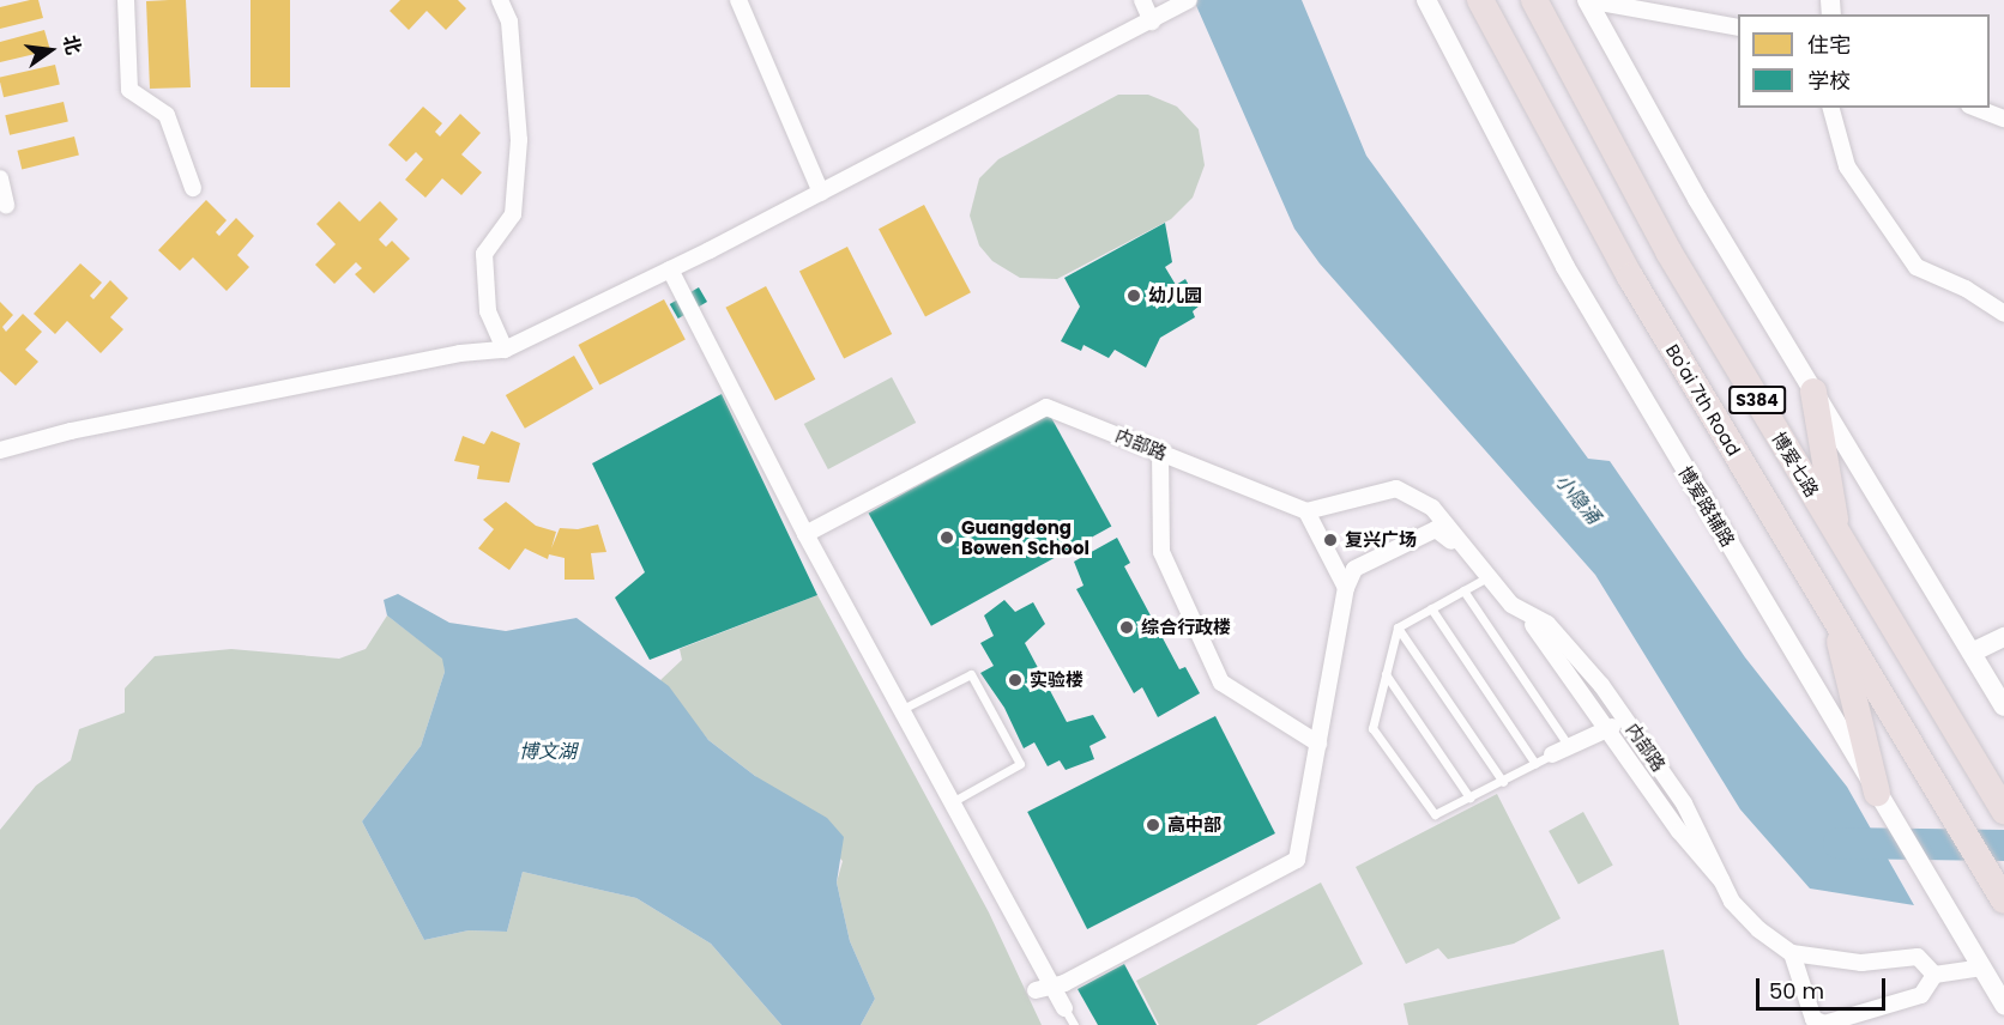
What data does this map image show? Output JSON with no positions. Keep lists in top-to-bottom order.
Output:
{
  "streets": {
    "highway": ["Bo'ai 7th Road", "S384", "博爱七路"],
    "street": ["内部路", "博爱路辅路"]
  },
  "water": ["小隐涌", "博文湖"],
  "places": [
    "幼儿园",
    "Guangdong Bowen School",
    "复兴广场",
    "综合行政楼",
    "实验楼",
    "高中部"
  ],
  "legend": ["住宅", "学校"],
  "scale_bar": "50 m",
  "north": "right"
}
